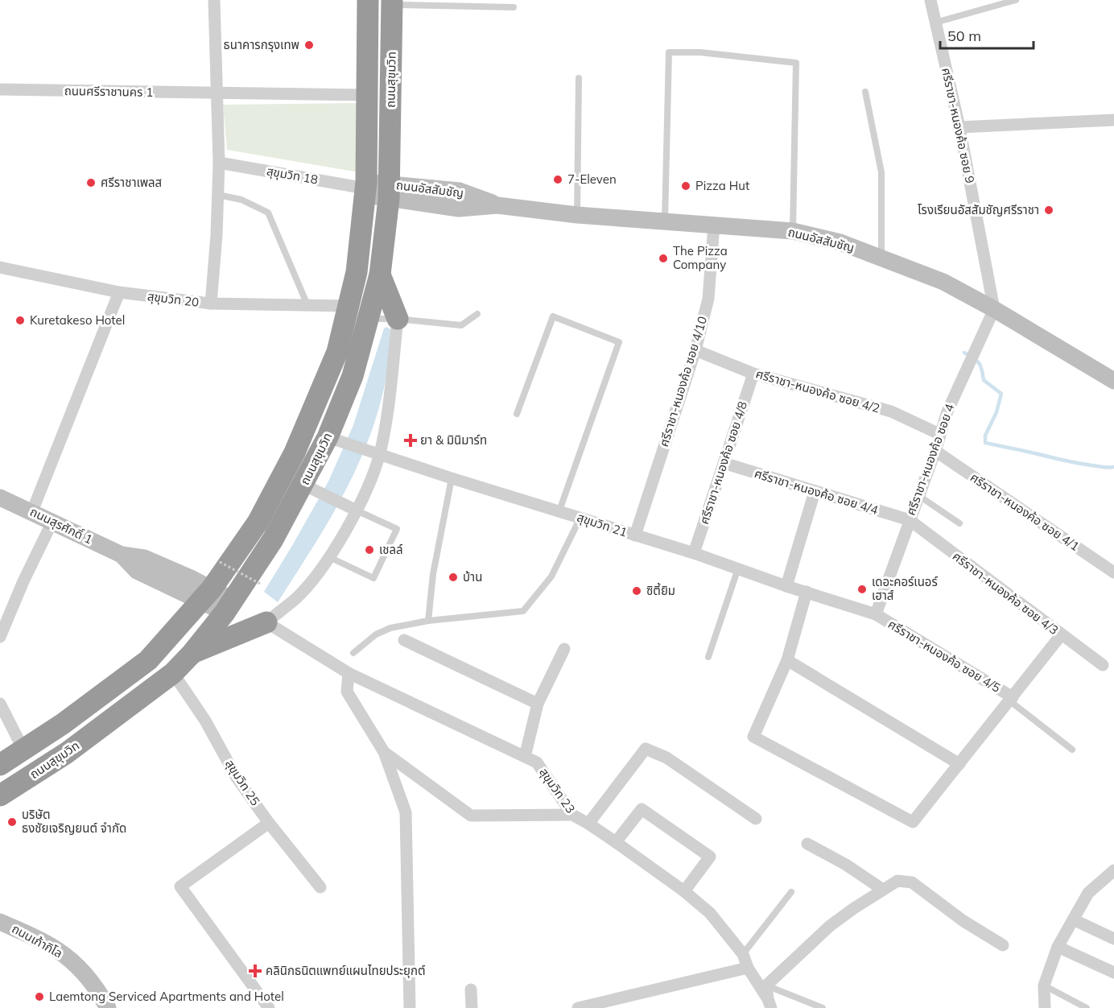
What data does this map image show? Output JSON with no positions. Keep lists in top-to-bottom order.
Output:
{
  "streets": {
    "highway": ["ถนนสุขุมวิท"],
    "main road": ["ถนนอัสสัมชัญ", "ถนนสุรศักดิ์ 1", "ถนนเก้ากิโล"],
    "street": [
      "ถนนศรีราชานคร 1",
      "ศรีราชา-หนองค้อ ซอย 9",
      "สุขุมวิท 18",
      "สุขุมวิท 20",
      "ศรีราชา-หนองค้อ ซอย 4/10",
      "ศรีราชา-หนองค้อ ซอย 4/2",
      "ศรีราชา-หนองค้อ ซอย 4",
      "ศรีราชา-หนองค้อ ซอย 4/8",
      "ศรีราชา-หนองค้อ ซอย 4/4",
      "ศรีราชา-หนองค้อ ซอย 4/1",
      "สุขุมวิท 21",
      "ศรีราชา-หนองค้อ ซอย 4/3",
      "ศรีราชา-หนองค้อ ซอย 4/5",
      "สุขุมวิท 25",
      "สุขุมวิท 23"
    ]
  },
  "crossings": [
    ["ถนนสุขุมวิท", "ถนนศรีราชานคร 1"],
    ["ถนนสุขุมวิท", "สุขุมวิท 18"],
    ["ถนนสุขุมวิท", "ถนนอัสสัมชัญ"],
    ["ถนนสุขุมวิท", "สุขุมวิท 20"],
    ["ถนนสุขุมวิท", "สุขุมวิท 21"],
    ["ถนนสุขุมวิท", "ถนนสุรศักดิ์ 1"],
    ["ถนนสุขุมวิท", "สุขุมวิท 25"],
    ["ศรีราชา-หนองค้อ ซอย 9", "ถนนอัสสัมชัญ"],
    ["ศรีราชา-หนองค้อ ซอย 9", "ศรีราชา-หนองค้อ ซอย 4"],
    ["สุขุมวิท 18", "ถนนอัสสัมชัญ"],
    ["ถนนอัสสัมชัญ", "ศรีราชา-หนองค้อ ซอย 4/10"],
    ["ถนนอัสสัมชัญ", "ศรีราชา-หนองค้อ ซอย 4"],
    ["ศรีราชา-หนองค้อ ซอย 4/10", "ศรีราชา-หนองค้อ ซอย 4/2"],
    ["ศรีราชา-หนองค้อ ซอย 4/10", "สุขุมวิท 21"],
    ["ศรีราชา-หนองค้อ ซอย 4/2", "ศรีราชา-หนองค้อ ซอย 4"],
    ["ศรีราชา-หนองค้อ ซอย 4/2", "ศรีราชา-หนองค้อ ซอย 4/8"],
    ["ศรีราชา-หนองค้อ ซอย 4", "ศรีราชา-หนองค้อ ซอย 4/4"],
    ["ศรีราชา-หนองค้อ ซอย 4", "ศรีราชา-หนองค้อ ซอย 4/1"],
    ["ศรีราชา-หนองค้อ ซอย 4", "สุขุมวิท 21"],
    ["ศรีราชา-หนองค้อ ซอย 4", "ศรีราชา-หนองค้อ ซอย 4/3"],
    ["ศรีราชา-หนองค้อ ซอย 4", "ศรีราชา-หนองค้อ ซอย 4/5"],
    ["ศรีราชา-หนองค้อ ซอย 4/8", "ศรีราชา-หนองค้อ ซอย 4/4"],
    ["ศรีราชา-หนองค้อ ซอย 4/8", "สุขุมวิท 21"],
    ["ศรีราชา-หนองค้อ ซอย 4/4", "ศรีราชา-หนองค้อ ซอย 4/3"],
    ["สุขุมวิท 21", "ศรีราชา-หนองค้อ ซอย 4/5"]
  ],
  "places": {
    "other": [
      "ธนาคารกรุงเทพ",
      "7-Eleven",
      "ศรีราชาเพลส",
      "Pizza Hut",
      "โรงเรียนอัสสัมชัญศรีราชา",
      "The Pizza Company",
      "Kuretakeso Hotel",
      "เชลล์",
      "บ้าน",
      "เดอะคอร์เนอร์ เฮาส์",
      "ซิตี้ยิม",
      "บริษัต ธงชัยเจริญยนต์ จำกัด",
      "Laemtong Serviced Apartments and Hotel"
    ],
    "health": ["ยา & มินิมาร์ท", "คลินิกธนิตแพทย์แผนไทยประยุกต์"]
  },
  "scale_bar": "50 m"
}
